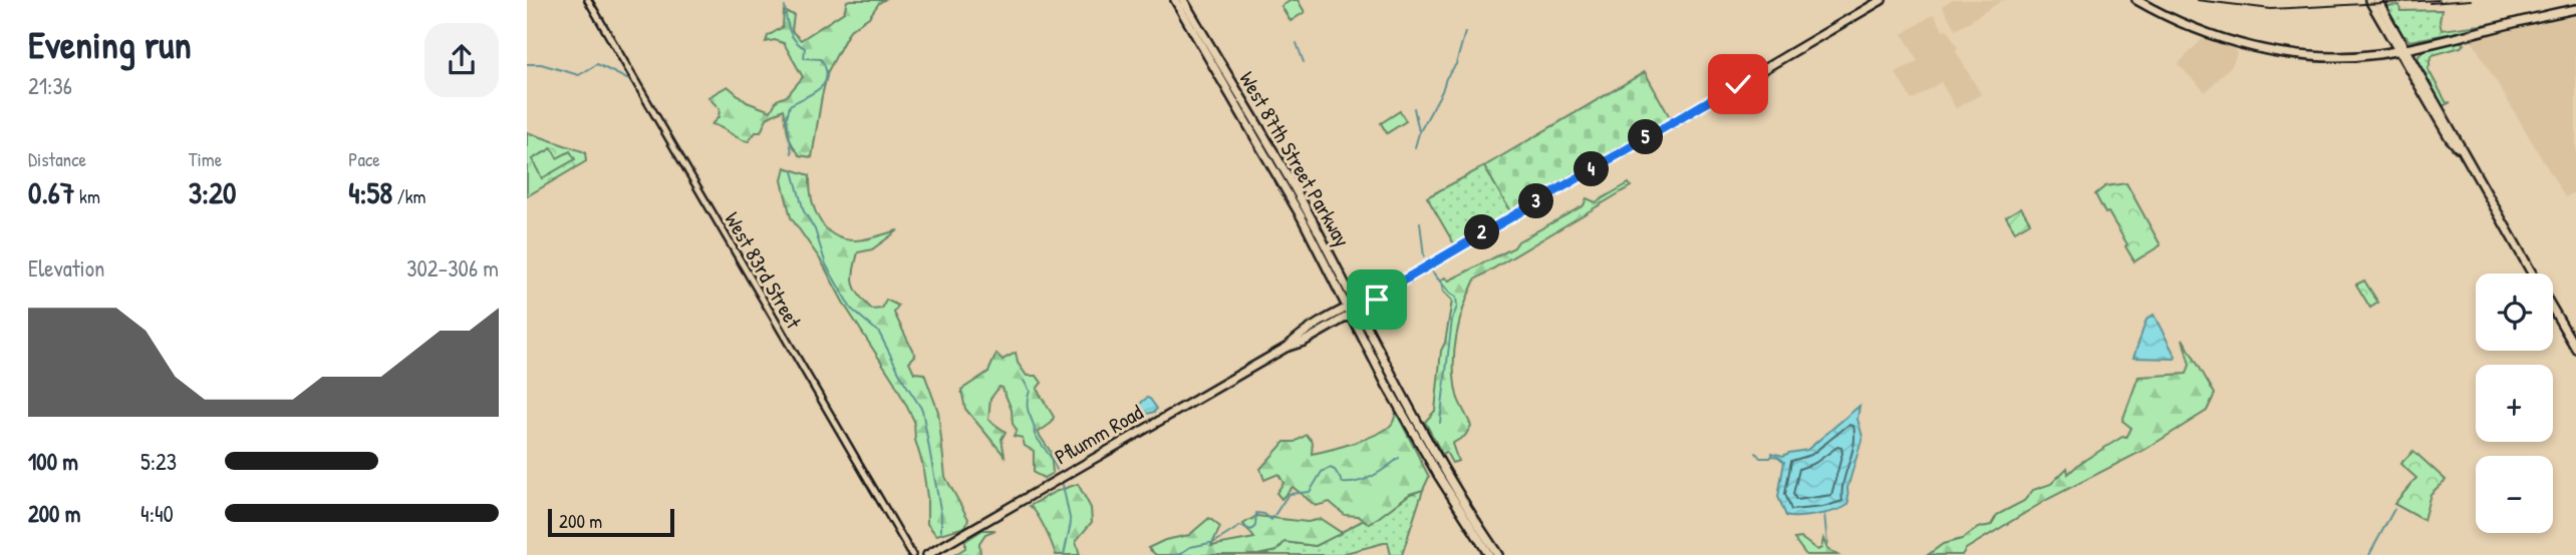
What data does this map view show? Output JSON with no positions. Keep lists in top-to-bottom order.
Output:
{
  "streets": {
    "main road": ["West 87th Street Parkway", "Pflumm Road"],
    "street": ["West 83rd Street"]
  },
  "crossings": [
    ["West 87th Street Parkway", "Pflumm Road"]
  ],
  "scale_bar": "200 m",
  "page": {
    "heading": ["Evening run", "21:36"],
    "stats": [
      ["Distance", "0.67 km"],
      ["Time", "3:20"],
      ["Pace", "4:58 /km"]
    ],
    "pins": [
      "5",
      "4",
      "3",
      "2"
    ],
    "chart": ["Elevation", "302–306 m"],
    "map_buttons": ["+", "−"],
    "list": [
      {
        "name": "100 m",
        "note": "5:23"
      },
      {
        "name": "200 m",
        "note": "4:40"
      }
    ],
    "scale": "200 m"
  }
}
